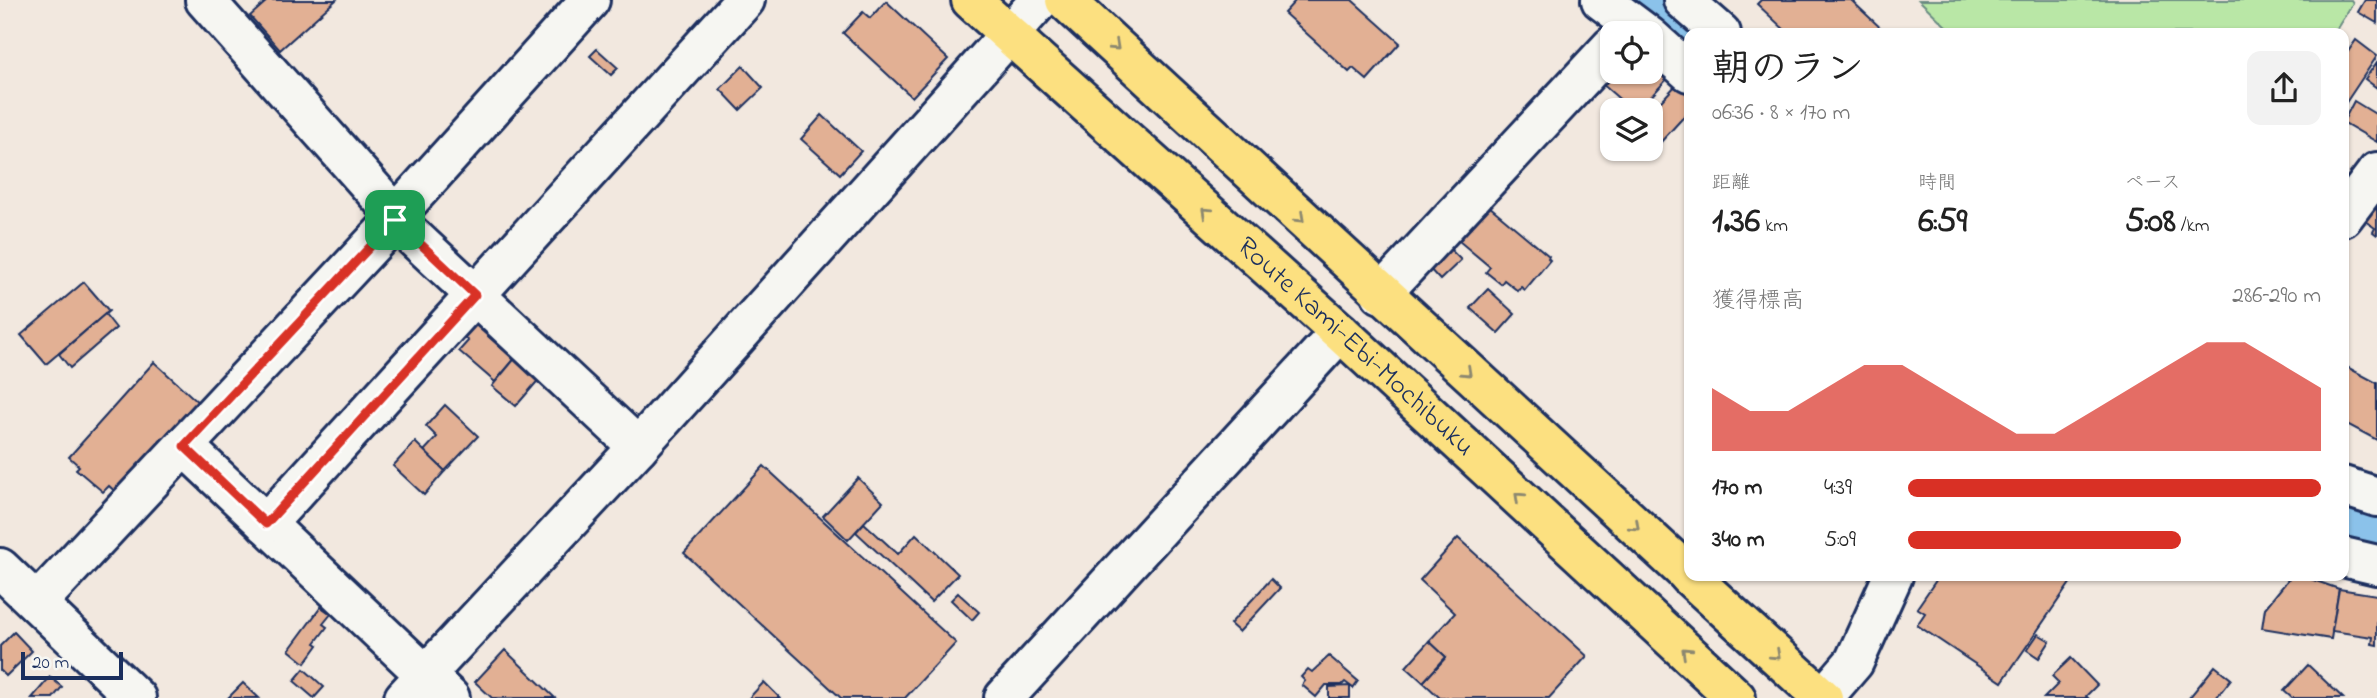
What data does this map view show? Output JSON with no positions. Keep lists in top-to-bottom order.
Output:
{
  "streets": {
    "main road": ["Route Kami-Ebi-Mochibuku"]
  },
  "scale_bar": "20 m",
  "page": {
    "heading": ["朝のラン", "06:36 · 8 × 170 m"],
    "stats": [
      ["距離", "1.36 km"],
      ["時間", "6:59"],
      ["ペース", "5:08 /km"]
    ],
    "chart": ["獲得標高", "286–290 m"],
    "list": [
      {
        "name": "170 m",
        "note": "4:39"
      },
      {
        "name": "340 m",
        "note": "5:09"
      }
    ],
    "scale": "20 m"
  }
}
